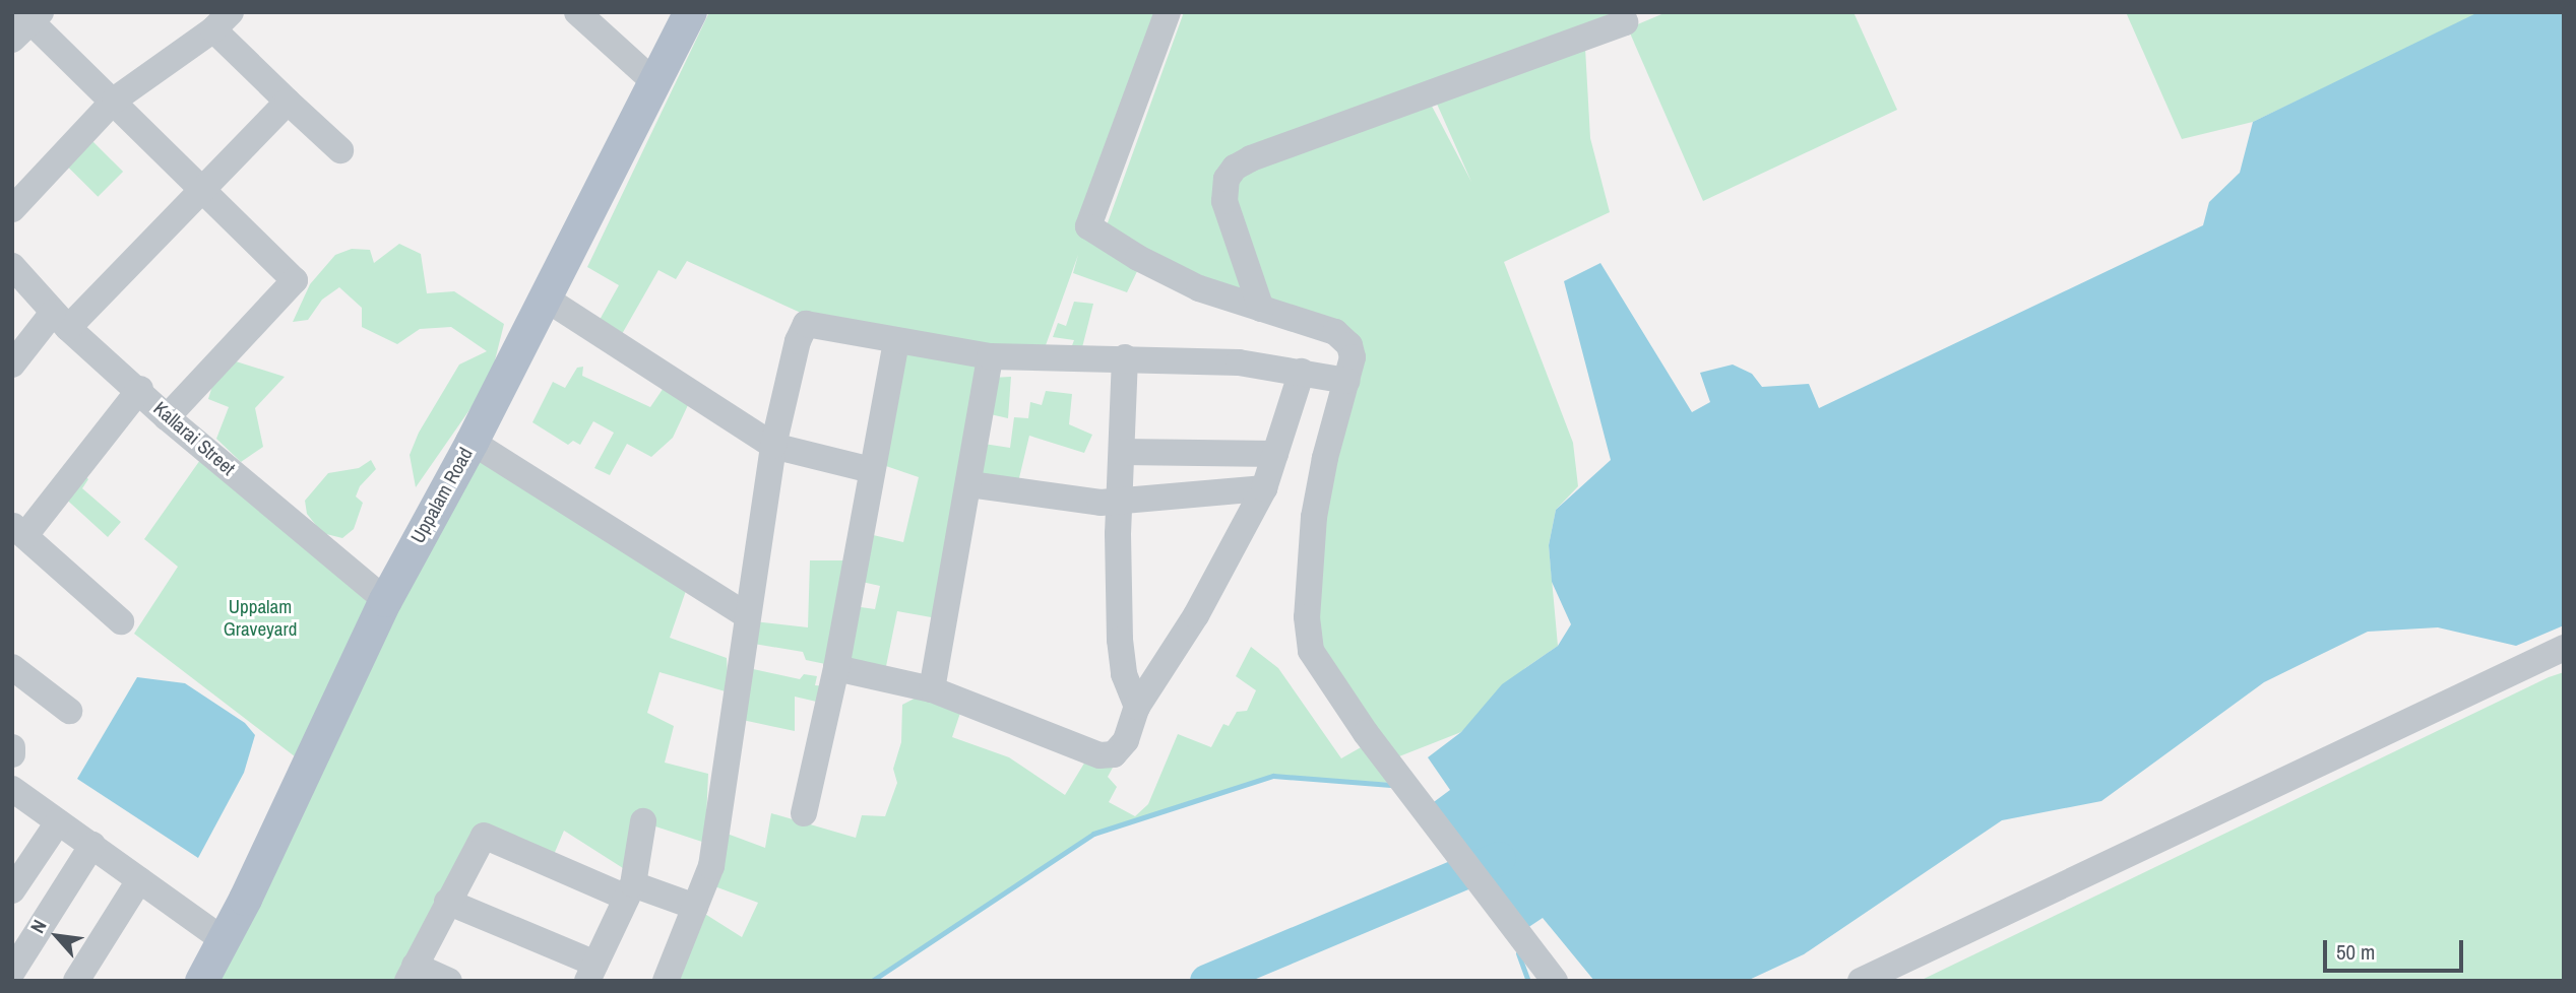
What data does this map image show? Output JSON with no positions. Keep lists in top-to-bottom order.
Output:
{
  "streets": {
    "main road": ["Uppalam Road"],
    "street": ["Kallarai Street"]
  },
  "crossings": [
    ["Kallarai Street", "Uppalam Road"]
  ],
  "parks": ["Uppalam Graveyard"],
  "scale_bar": "50 m",
  "north": "top left"
}
